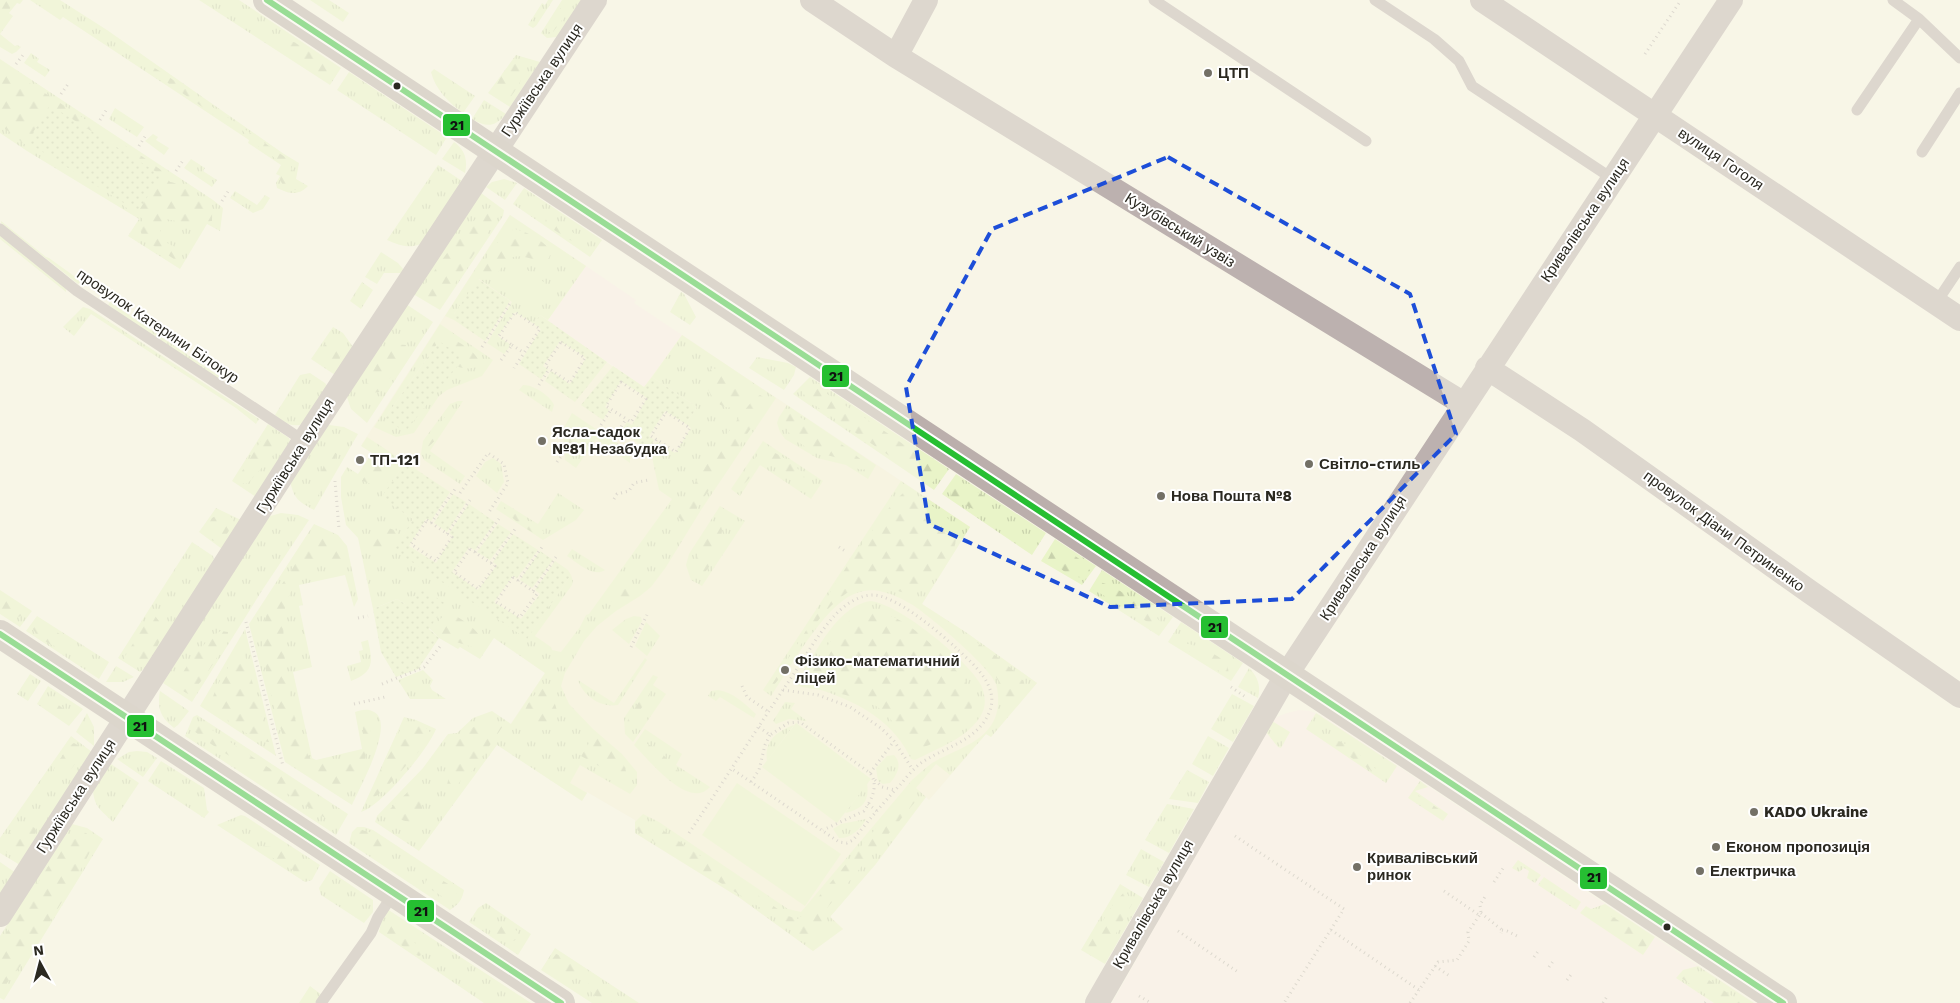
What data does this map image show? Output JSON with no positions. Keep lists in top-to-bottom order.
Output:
{
  "streets": {
    "street": [
      "Гуржіївська вулиця",
      "вулиця Гоголя",
      "Кривалівська вулиця",
      "Кузубівський узвіз",
      "провулок Діани Петриненко"
    ],
    "lane": ["провулок Катерини Білокур"]
  },
  "crossings": [
    ["Гуржіївська вулиця", "провулок Катерини Білокур"],
    ["вулиця Гоголя", "Кривалівська вулиця"],
    ["Кривалівська вулиця", "Кузубівський узвіз"],
    ["Кривалівська вулиця", "провулок Діани Петриненко"]
  ],
  "places": [
    "ЦТП",
    "Ясла-садок №81 Незабудка",
    "ТП-121",
    "Світло-стиль",
    "Нова Пошта №8",
    "Фізико-математичний ліцей",
    "KADO Ukraine",
    "Економ пропозиція",
    "Кривалівський ринок",
    "Електричка"
  ],
  "lines": ["transit line 21"],
  "north": "top"
}
